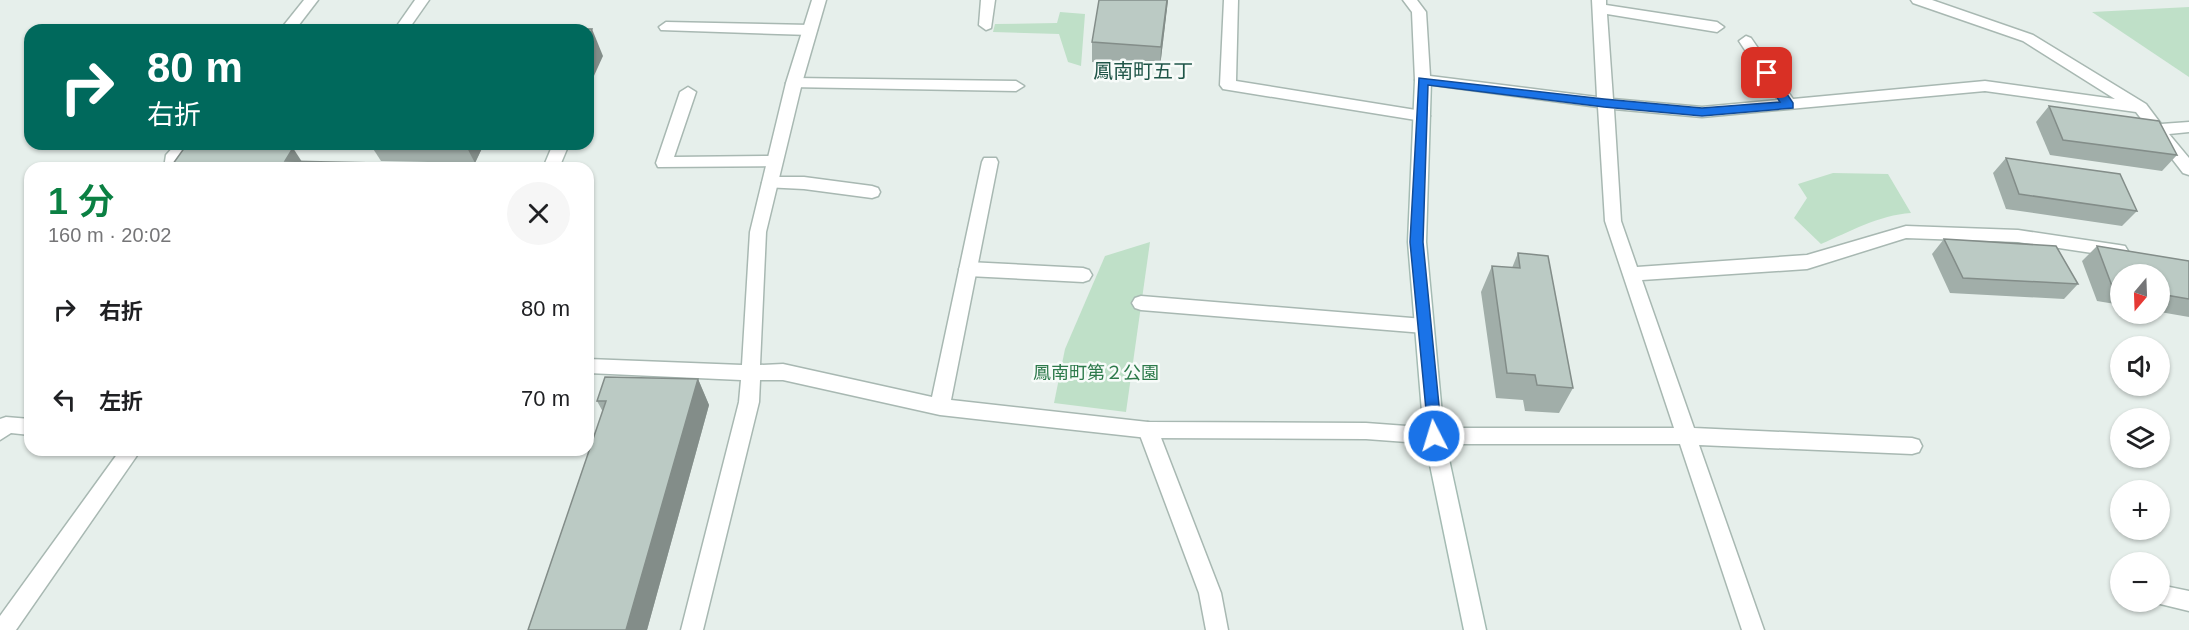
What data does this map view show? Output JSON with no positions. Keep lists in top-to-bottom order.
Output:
{
  "districts": ["鳳南町五丁"],
  "parks": ["鳳南町第２公園"],
  "north": "bottom",
  "page": {
    "turn": ["80 m", "右折"],
    "heading": ["1 分", "160 m · 20:02"],
    "map_buttons": ["+", "−"],
    "list": [
      {
        "name": "右折",
        "value": "80 m"
      },
      {
        "name": "左折",
        "value": "70 m"
      }
    ]
  }
}
